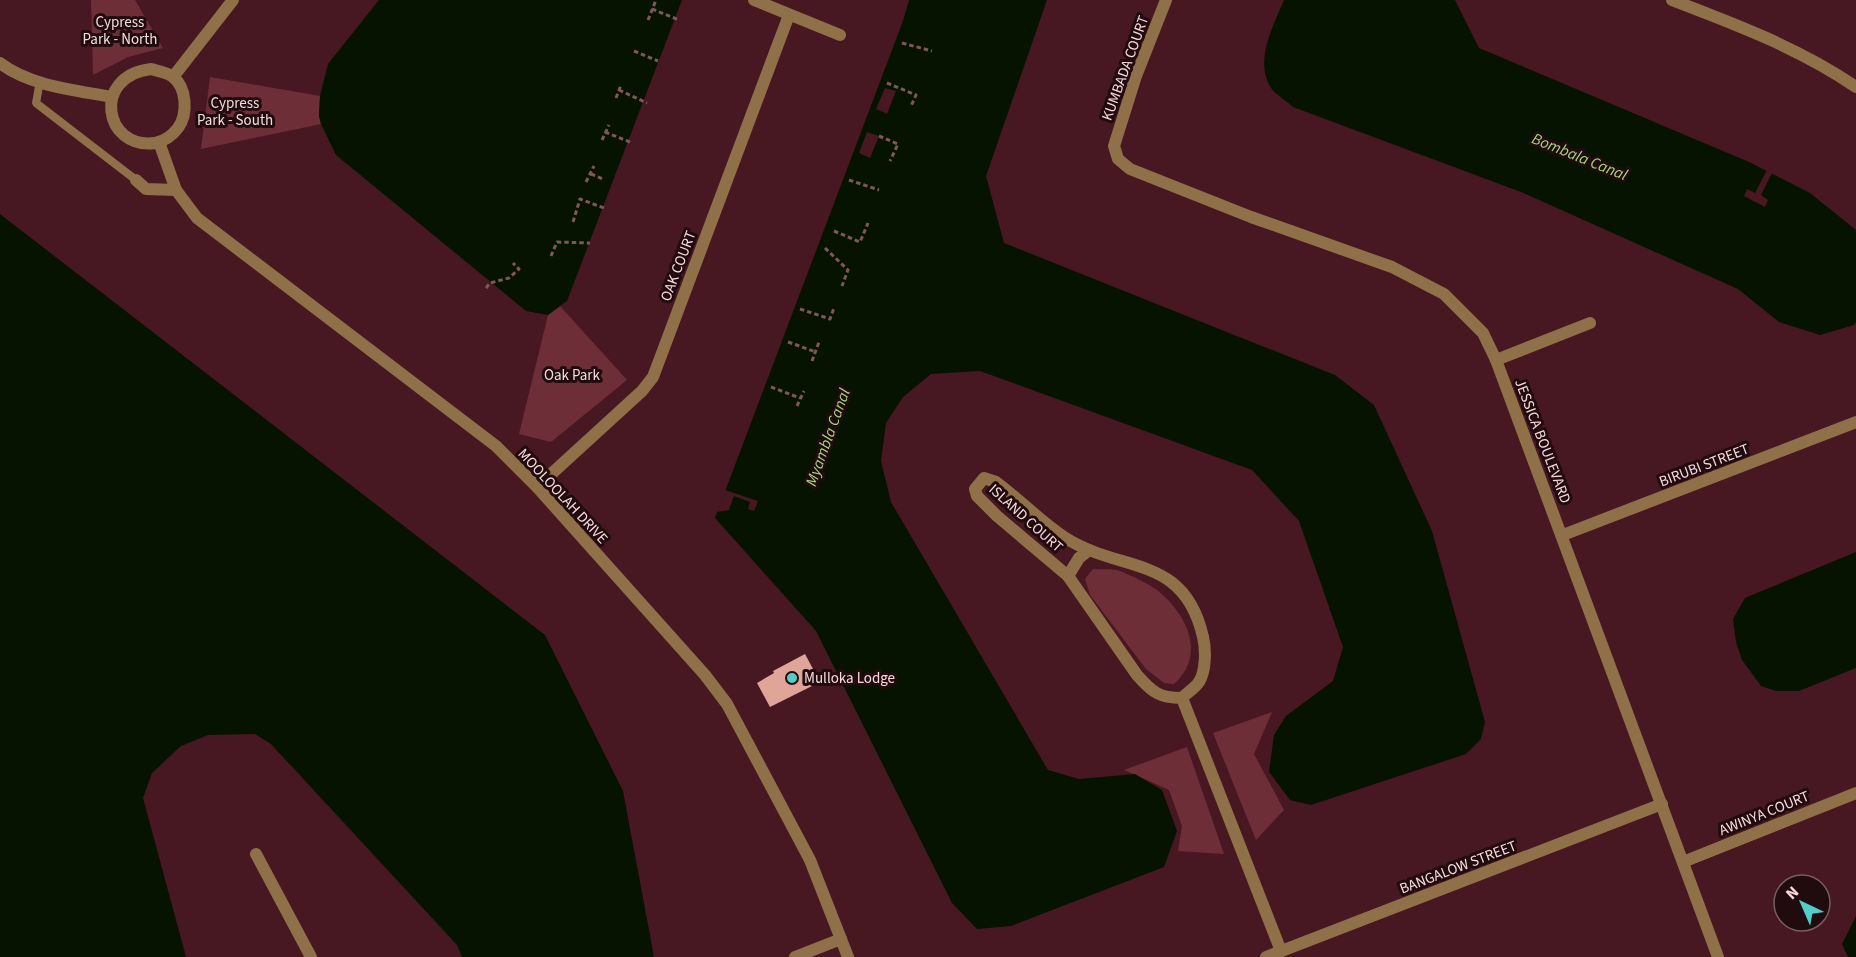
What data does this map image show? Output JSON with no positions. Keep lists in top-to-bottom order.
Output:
{
  "streets": {
    "street": [
      "KUMBADA COURT",
      "OAK COURT",
      "JESSICA BOULEVARD",
      "BIRUBI STREET",
      "MOOLOOLAH DRIVE",
      "ISLAND COURT",
      "AWINYA COURT",
      "BANGALOW STREET"
    ]
  },
  "crossings": [
    ["KUMBADA COURT", "JESSICA BOULEVARD"],
    ["OAK COURT", "MOOLOOLAH DRIVE"],
    ["JESSICA BOULEVARD", "BIRUBI STREET"],
    ["JESSICA BOULEVARD", "AWINYA COURT"],
    ["JESSICA BOULEVARD", "BANGALOW STREET"]
  ],
  "water": ["Bombala Canal", "Myambla Canal"],
  "parks": ["Cypress Park - North", "Cypress Park - South", "Oak Park"],
  "places": ["Mulloka Lodge"],
  "north": "top left"
}
